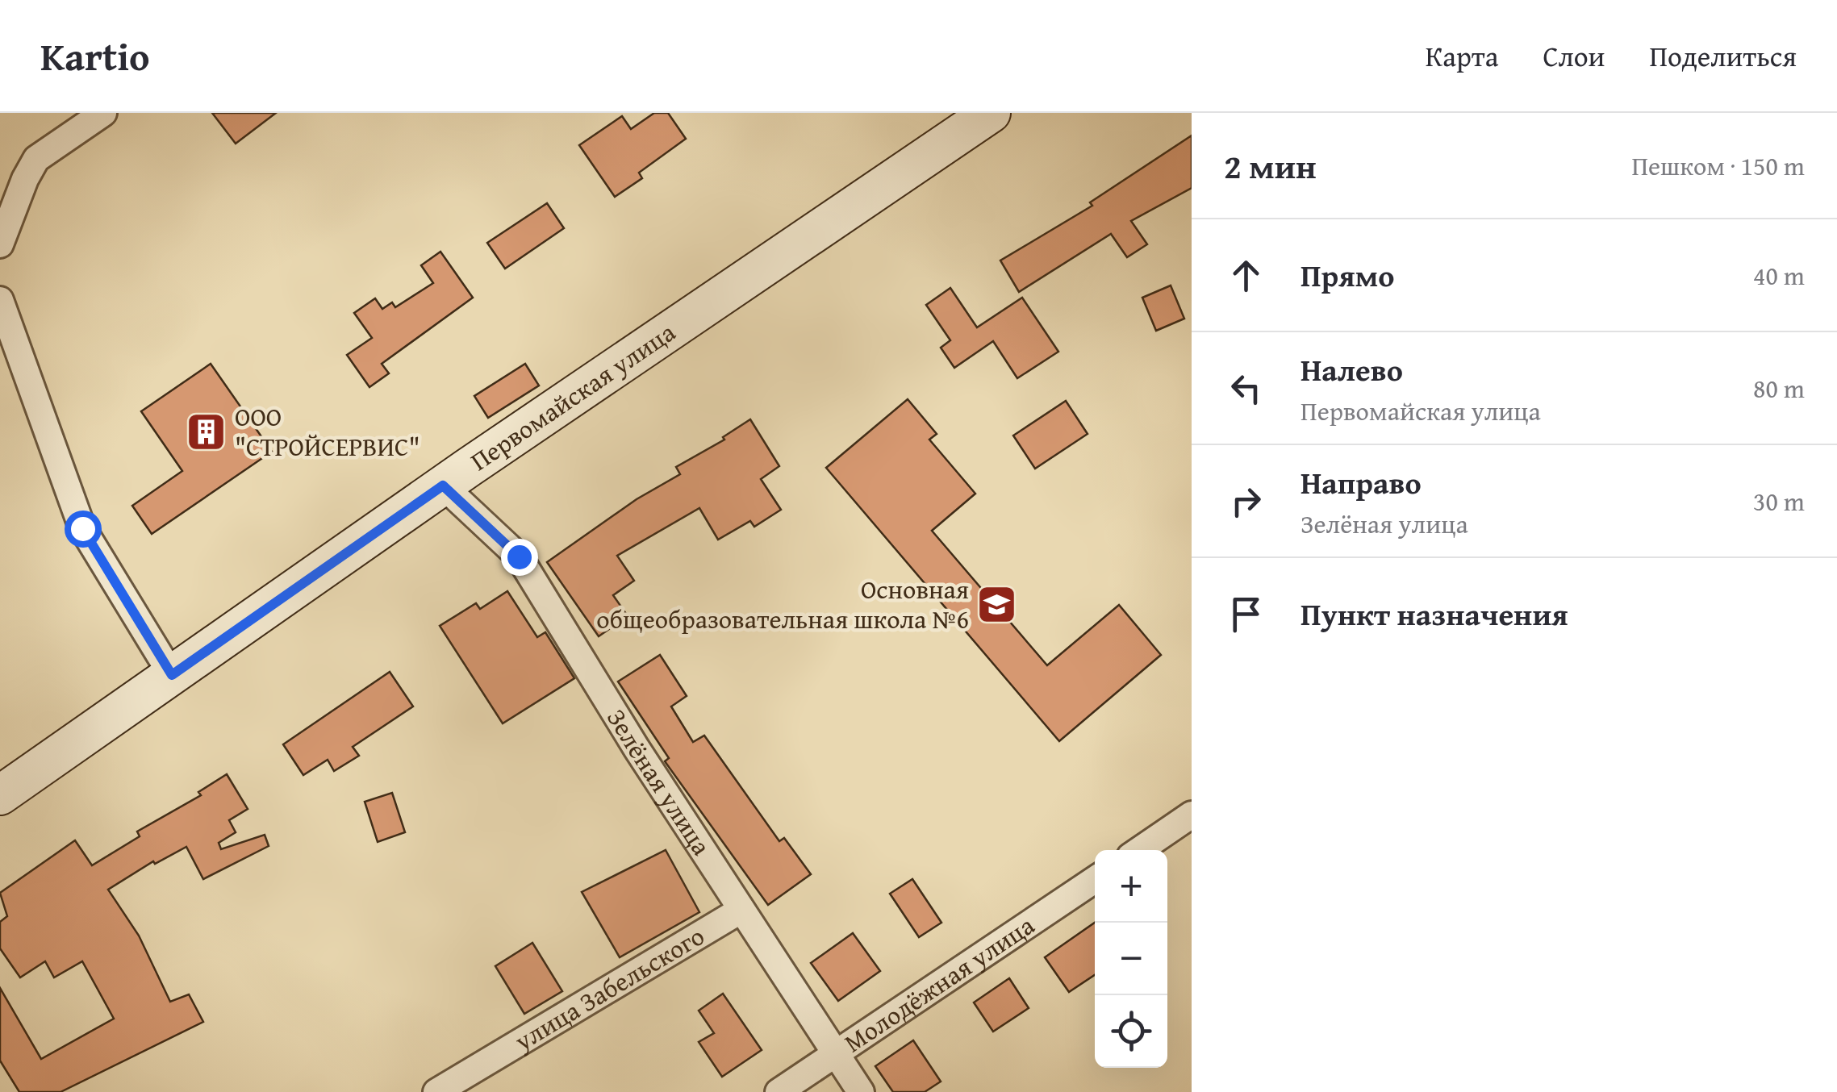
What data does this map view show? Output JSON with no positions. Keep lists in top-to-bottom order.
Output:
{
  "streets": {
    "main road": ["Первомайская улица"],
    "street": ["Зелёная улица", "Молодёжная улица", "улица Забельского"]
  },
  "crossings": [
    ["Первомайская улица", "Зелёная улица"],
    ["Зелёная улица", "Молодёжная улица"],
    ["Зелёная улица", "улица Забельского"]
  ],
  "places": {
    "building": ["ООО \"СТРОЙСЕРВИС\""],
    "school or university": ["Основная общеобразовательная школа №6"]
  },
  "page": {
    "header": "Kartio",
    "nav": ["Карта", "Слои", "Поделиться"],
    "heading": ["2 мин", "Пешком · 150 m"],
    "list": [
      ["Прямо", "40 m"],
      ["Налево", "Первомайская улица", "80 m"],
      ["Направо", "Зелёная улица", "30 m"],
      "Пункт назначения"
    ],
    "map_buttons": ["+", "−"]
  }
}
